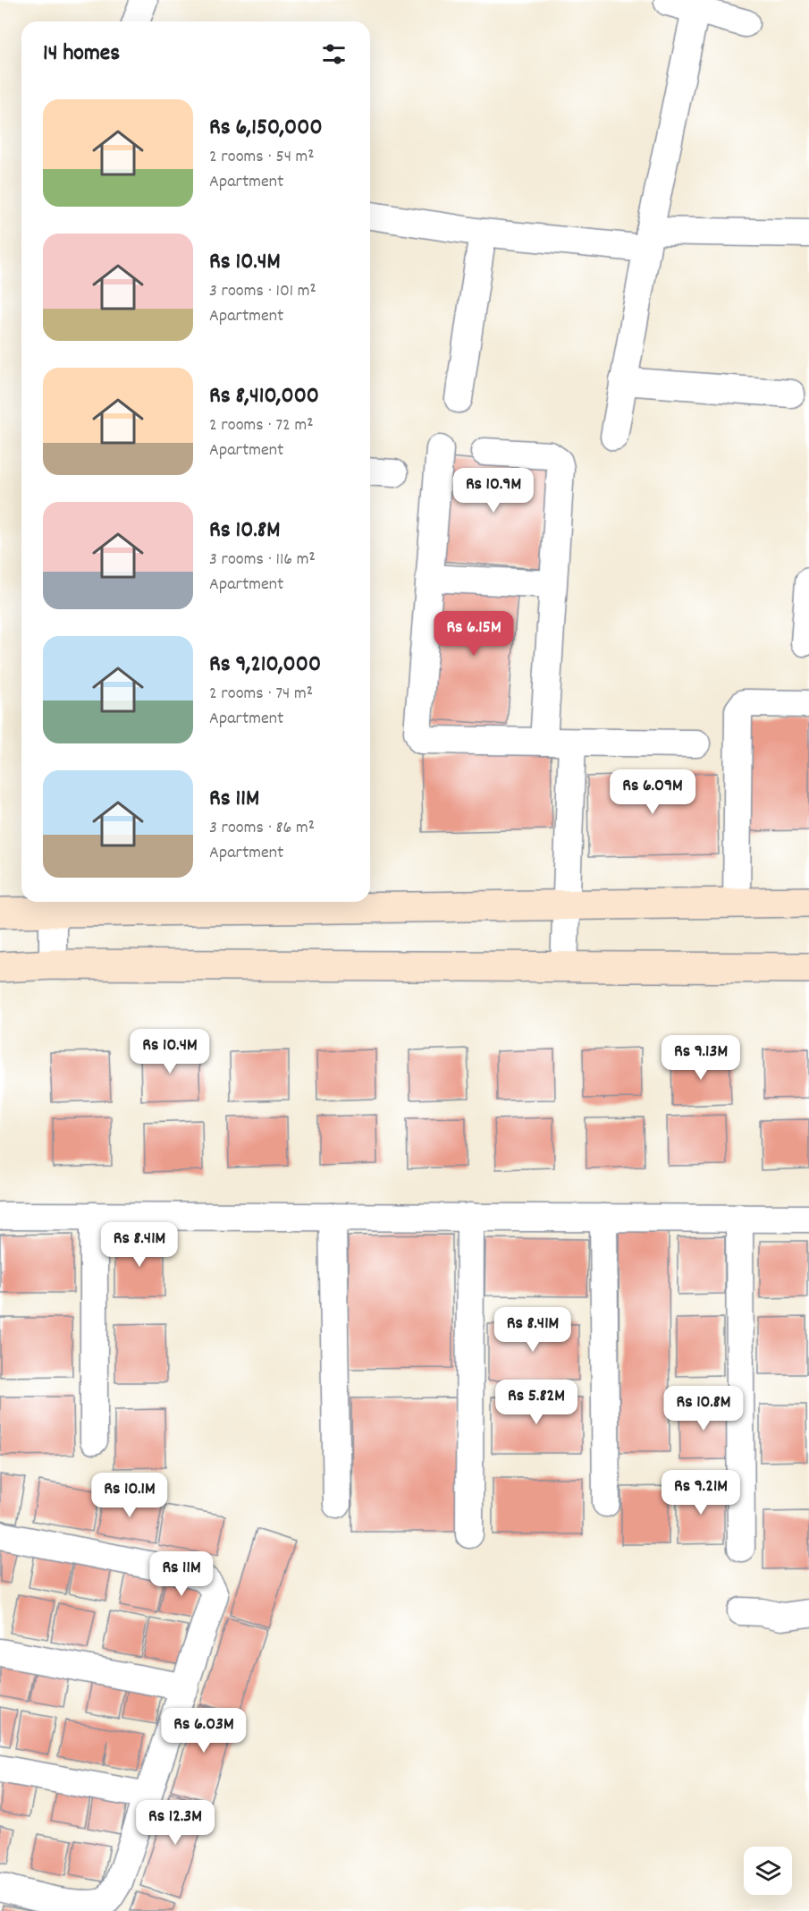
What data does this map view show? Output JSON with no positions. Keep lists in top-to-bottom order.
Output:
{
  "page": {
    "heading": "14 homes",
    "list": [
      {
        "name": "Rs 6,150,000",
        "note": "2 rooms · 54 m² · Apartment"
      },
      {
        "name": "Rs 10.4M",
        "note": "3 rooms · 101 m² · Apartment"
      },
      {
        "name": "Rs 8,410,000",
        "note": "2 rooms · 72 m² · Apartment"
      },
      {
        "name": "Rs 10.8M",
        "note": "3 rooms · 116 m² · Apartment"
      },
      {
        "name": "Rs 9,210,000",
        "note": "2 rooms · 74 m² · Apartment"
      },
      {
        "name": "Rs 11M",
        "note": "3 rooms · 86 m² · Apartment"
      }
    ],
    "price": [
      "Rs 10.9M",
      "Rs 6.15M",
      "Rs 6.09M",
      "Rs 10.4M",
      "Rs 9.13M",
      "Rs 8.41M",
      "Rs 8.41M",
      "Rs 5.82M",
      "Rs 10.8M",
      "Rs 9.21M",
      "Rs 10.1M",
      "Rs 11M",
      "Rs 6.03M",
      "Rs 12.3M"
    ]
  }
}
